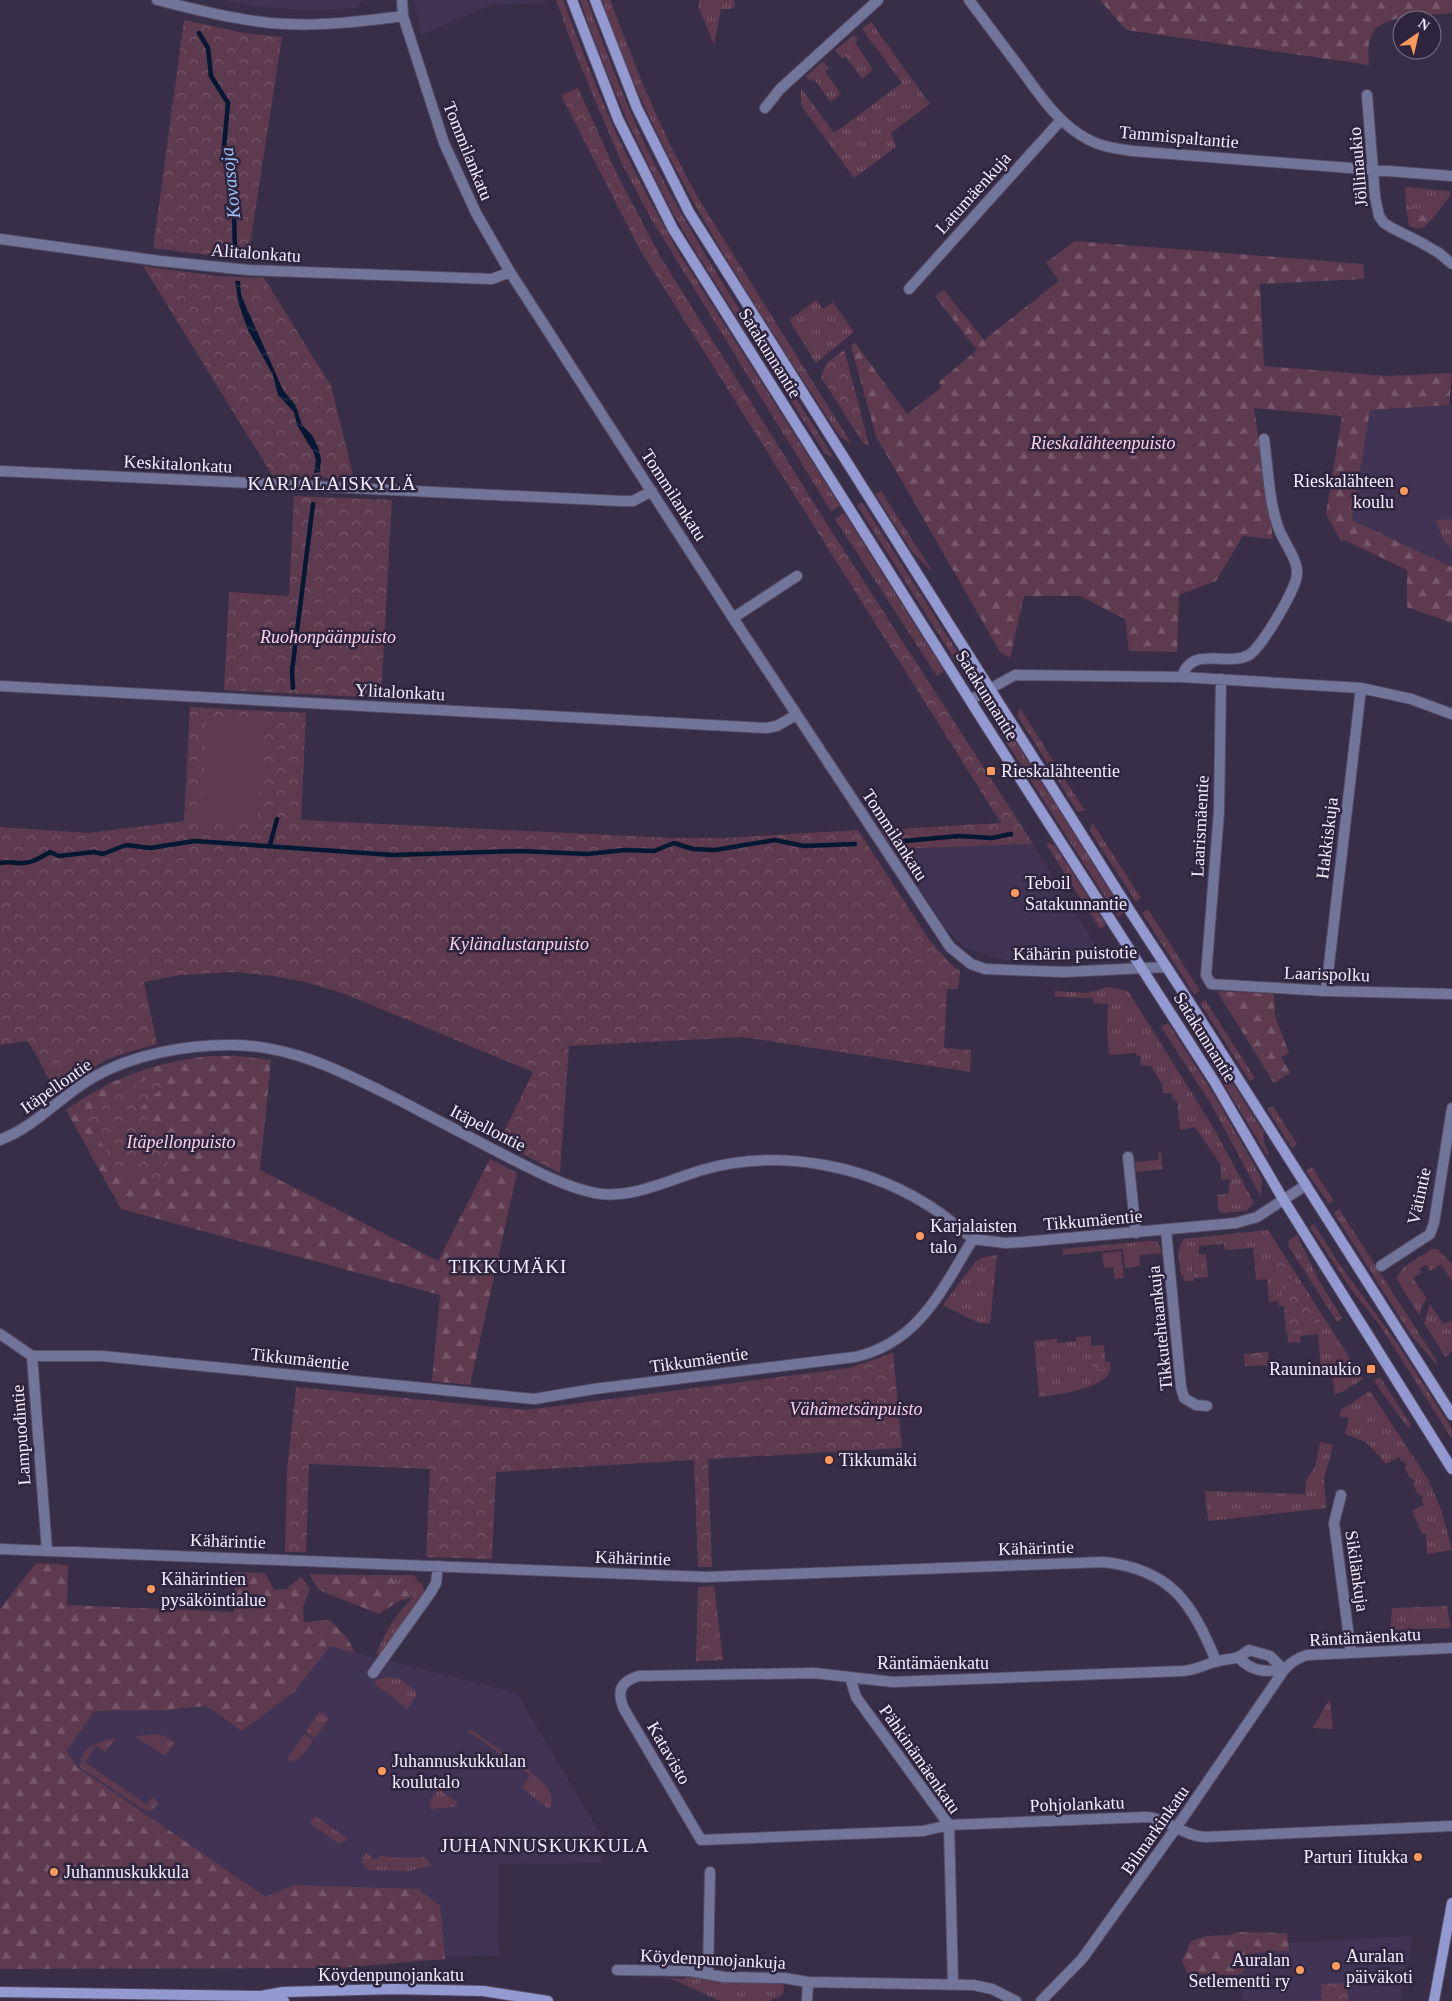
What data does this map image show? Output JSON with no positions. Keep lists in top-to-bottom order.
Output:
{
  "streets": {
    "main road": ["Satakunnantie", "Köydenpunojankatu"],
    "street": [
      "Tammispaltantie",
      "Tommilankatu",
      "Jöllinaukio",
      "Latumäenkuja",
      "Alitalonkatu",
      "Keskitalonkatu",
      "Ylitalonkatu",
      "Laarismäentie",
      "Hakkiskuja",
      "Kähärin puistotie",
      "Laarispolku",
      "Itäpellontie",
      "Vätintie",
      "Tikkumäentie",
      "Tikkutehtaankuja",
      "Lampuodintie",
      "Kähärintie",
      "Sikilänkuja",
      "Räntämäenkatu",
      "Katavisto",
      "Pähkinämäenkatu",
      "Pohjolankatu",
      "Bilmarkinkatu",
      "Köydenpunojankuja"
    ]
  },
  "crossings": [
    ["Tammispaltantie", "Jöllinaukio"],
    ["Tammispaltantie", "Latumäenkuja"],
    ["Tommilankatu", "Alitalonkatu"],
    ["Tommilankatu", "Keskitalonkatu"],
    ["Tommilankatu", "Ylitalonkatu"],
    ["Tommilankatu", "Kähärin puistotie"],
    ["Satakunnantie", "Kähärin puistotie"],
    ["Satakunnantie", "Tikkumäentie"],
    ["Laarismäentie", "Laarispolku"],
    ["Hakkiskuja", "Laarispolku"],
    ["Itäpellontie", "Tikkumäentie"],
    ["Tikkumäentie", "Tikkutehtaankuja"],
    ["Tikkumäentie", "Lampuodintie"],
    ["Lampuodintie", "Kähärintie"],
    ["Kähärintie", "Räntämäenkatu"],
    ["Sikilänkuja", "Räntämäenkatu"],
    ["Räntämäenkatu", "Katavisto"],
    ["Räntämäenkatu", "Pähkinämäenkatu"],
    ["Räntämäenkatu", "Bilmarkinkatu"],
    ["Katavisto", "Pohjolankatu"],
    ["Pähkinämäenkatu", "Pohjolankatu"],
    ["Pohjolankatu", "Bilmarkinkatu"]
  ],
  "districts": ["KARJALAISKYLÄ", "TIKKUMÄKI", "JUHANNUSKUKKULA"],
  "water": ["Kovasoja"],
  "parks": [
    "Rieskalähteenpuisto",
    "Ruohonpäänpuisto",
    "Kylänalustanpuisto",
    "Itäpellonpuisto",
    "Vähämetsänpuisto"
  ],
  "places": {
    "other": [
      "Rieskalähteen koulu",
      "Teboil Satakunnantie",
      "Karjalaisten talo",
      "Tikkumäki",
      "Kähärintien pysäköintialue",
      "Juhannuskukkulan koulutalo",
      "Parturi Iitukka",
      "Juhannuskukkula",
      "Auralan päiväkoti",
      "Auralan Setlementti ry"
    ],
    "transit": ["Rieskalähteentie", "Rauninaukio"]
  },
  "north": "top right"
}
